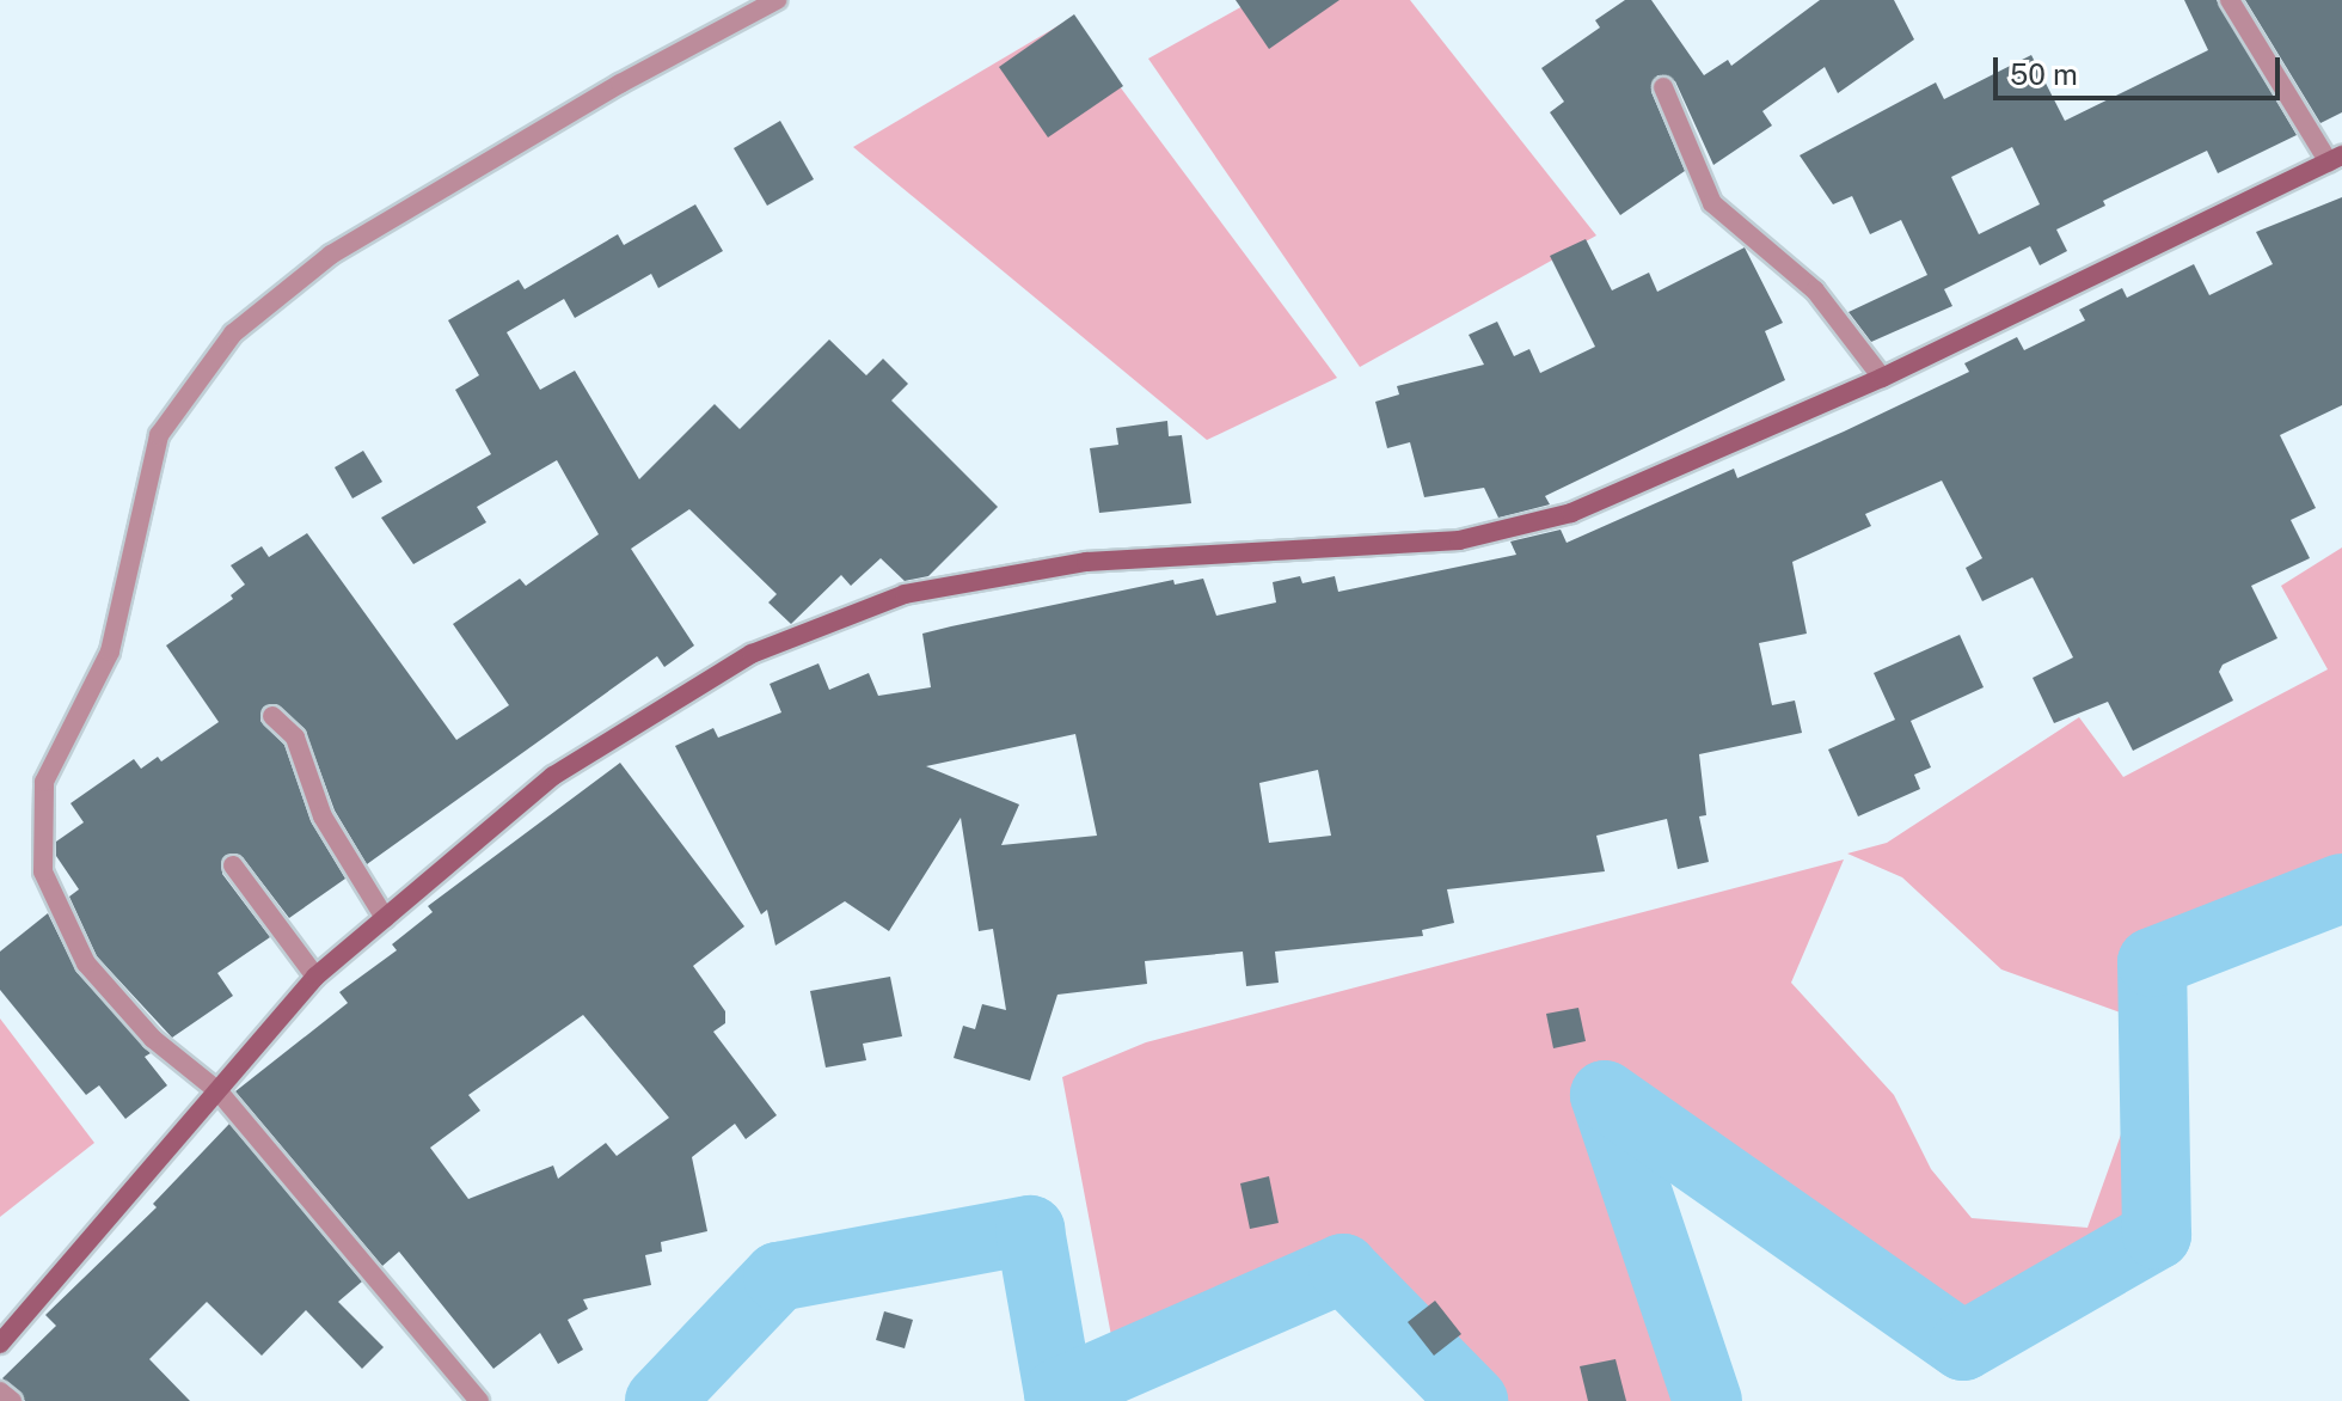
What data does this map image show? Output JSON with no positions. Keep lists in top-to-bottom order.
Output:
{
  "scale_bar": "50 m"
}
